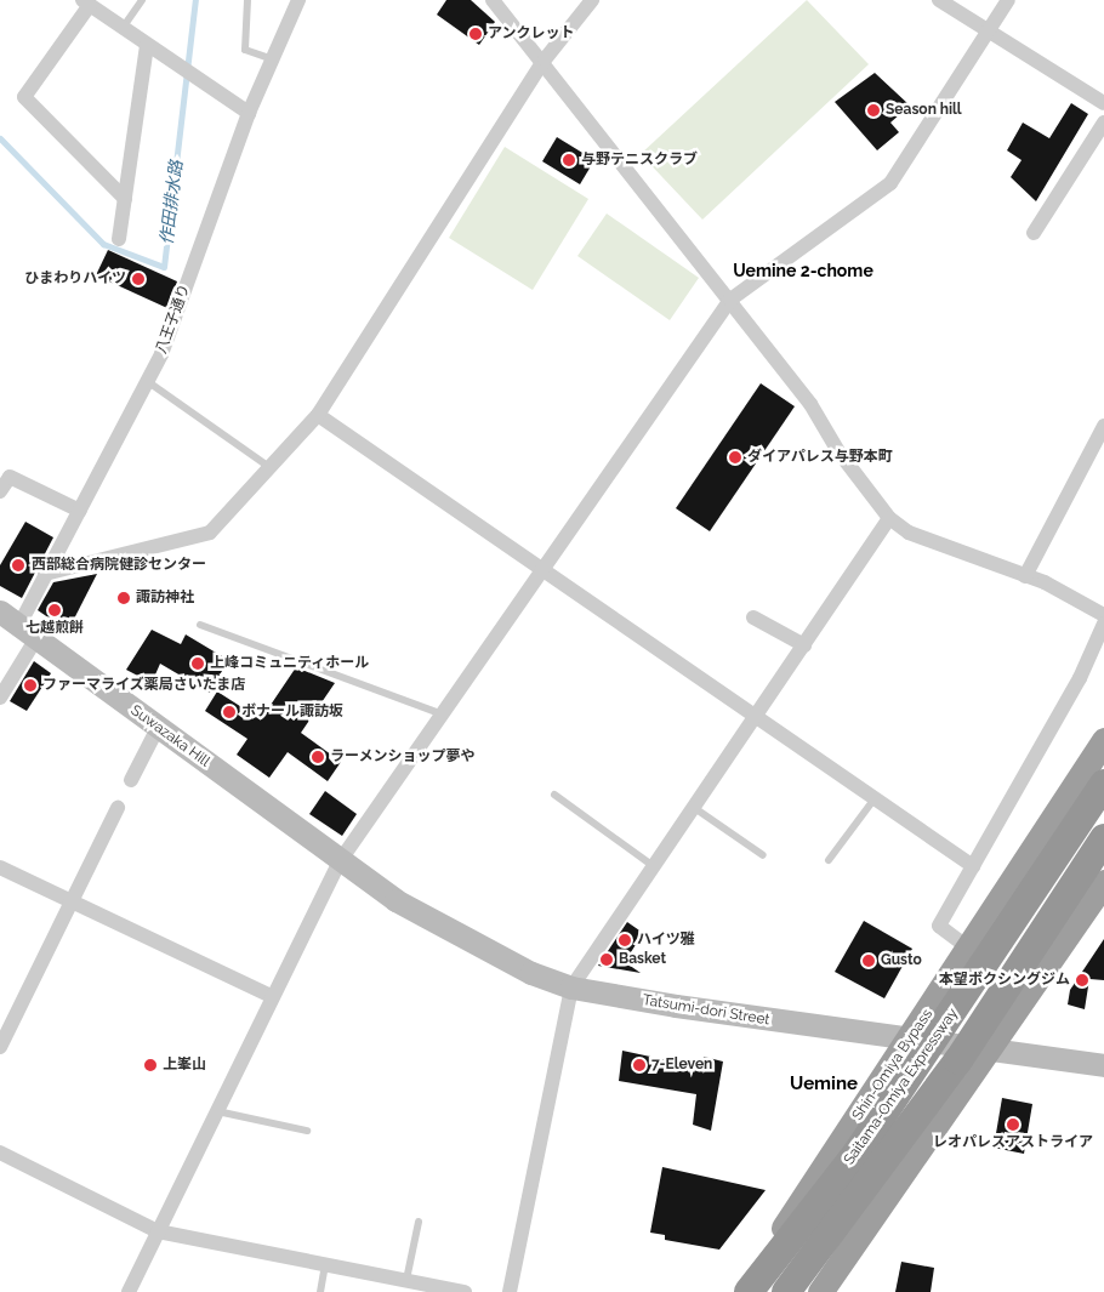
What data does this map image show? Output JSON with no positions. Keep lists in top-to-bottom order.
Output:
{
  "streets": {
    "highway": ["Shin-Omiya Bypass", "Saitama-Omiya Expressway"],
    "main road": ["Suwazaka Hill", "Tatsumi-dori Street"],
    "street": ["八王子通り"]
  },
  "crossings": [
    ["八王子通り", "Suwazaka Hill"],
    ["Suwazaka Hill", "Tatsumi-dori Street"],
    ["Tatsumi-dori Street", "Shin-Omiya Bypass"]
  ],
  "districts": ["Uemine 2-chome", "Uemine"],
  "water": ["作田排水路"],
  "places": [
    "アンクレット",
    "Season hill",
    "与野テニスクラブ",
    "ひまわりハイツ",
    "ダイアパレス与野本町",
    "西部総合病院健診センター",
    "諏訪神社",
    "七越煎餅",
    "上峰コミュニティホール",
    "ファーマライズ薬局さいたま店",
    "ボナール諏訪坂",
    "ラーメンショップ夢や",
    "ハイツ雅",
    "Basket",
    "Gusto",
    "本望ボクシングジム",
    "上峯山",
    "7-Eleven",
    "レオパレスアストライア"
  ]
}
